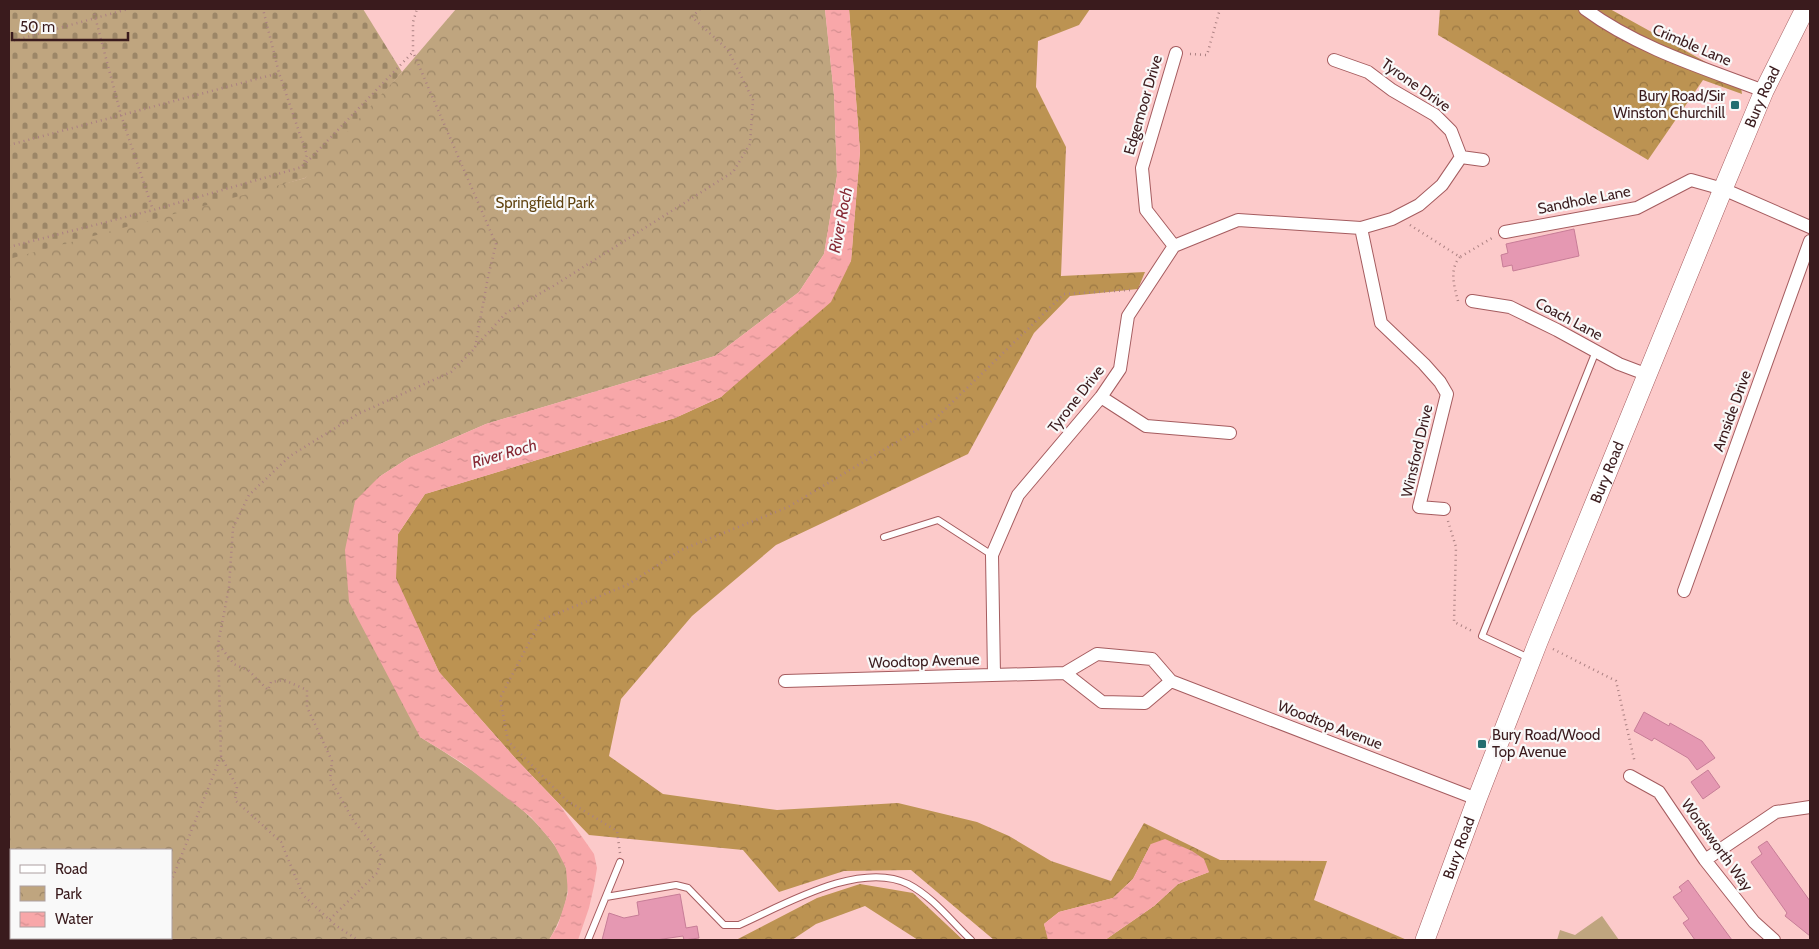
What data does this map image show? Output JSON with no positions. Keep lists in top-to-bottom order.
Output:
{
  "streets": {
    "main road": ["Bury Road"],
    "street": [
      "Crimble Lane",
      "Tyrone Drive",
      "Edgemoor Drive",
      "Sandhole Lane",
      "Coach Lane",
      "Arnside Drive",
      "Winsford Drive",
      "Woodtop Avenue",
      "Wordsworth Way"
    ]
  },
  "crossings": [
    ["Crimble Lane", "Bury Road"],
    ["Tyrone Drive", "Edgemoor Drive"],
    ["Tyrone Drive", "Woodtop Avenue"],
    ["Bury Road", "Sandhole Lane"],
    ["Bury Road", "Coach Lane"],
    ["Bury Road", "Woodtop Avenue"]
  ],
  "water": ["River Roch"],
  "parks": ["Springfield Park"],
  "places": {
    "transit": ["Bury Road/Sir Winston Churchill", "Bury Road/Wood Top Avenue"]
  },
  "legend": ["Road", "Park", "Water"],
  "scale_bar": "50 m"
}
